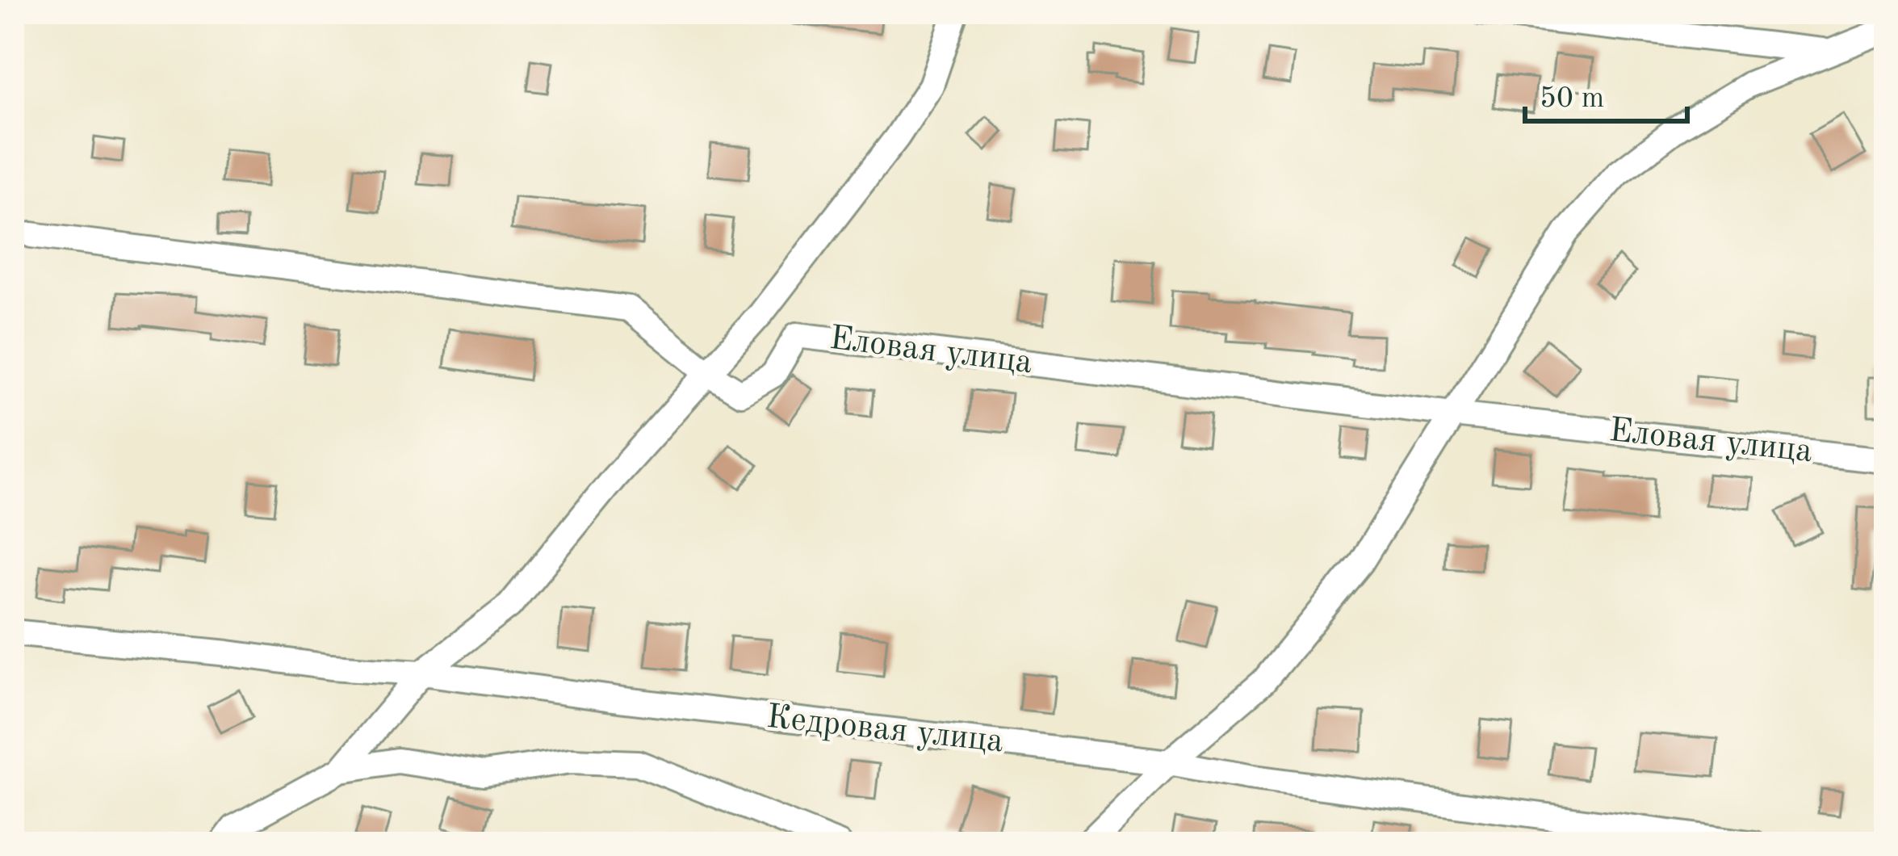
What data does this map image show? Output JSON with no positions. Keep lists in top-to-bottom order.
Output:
{
  "streets": {
    "street": ["Еловая улица", "Кедровая улица"]
  },
  "scale_bar": "50 m"
}
